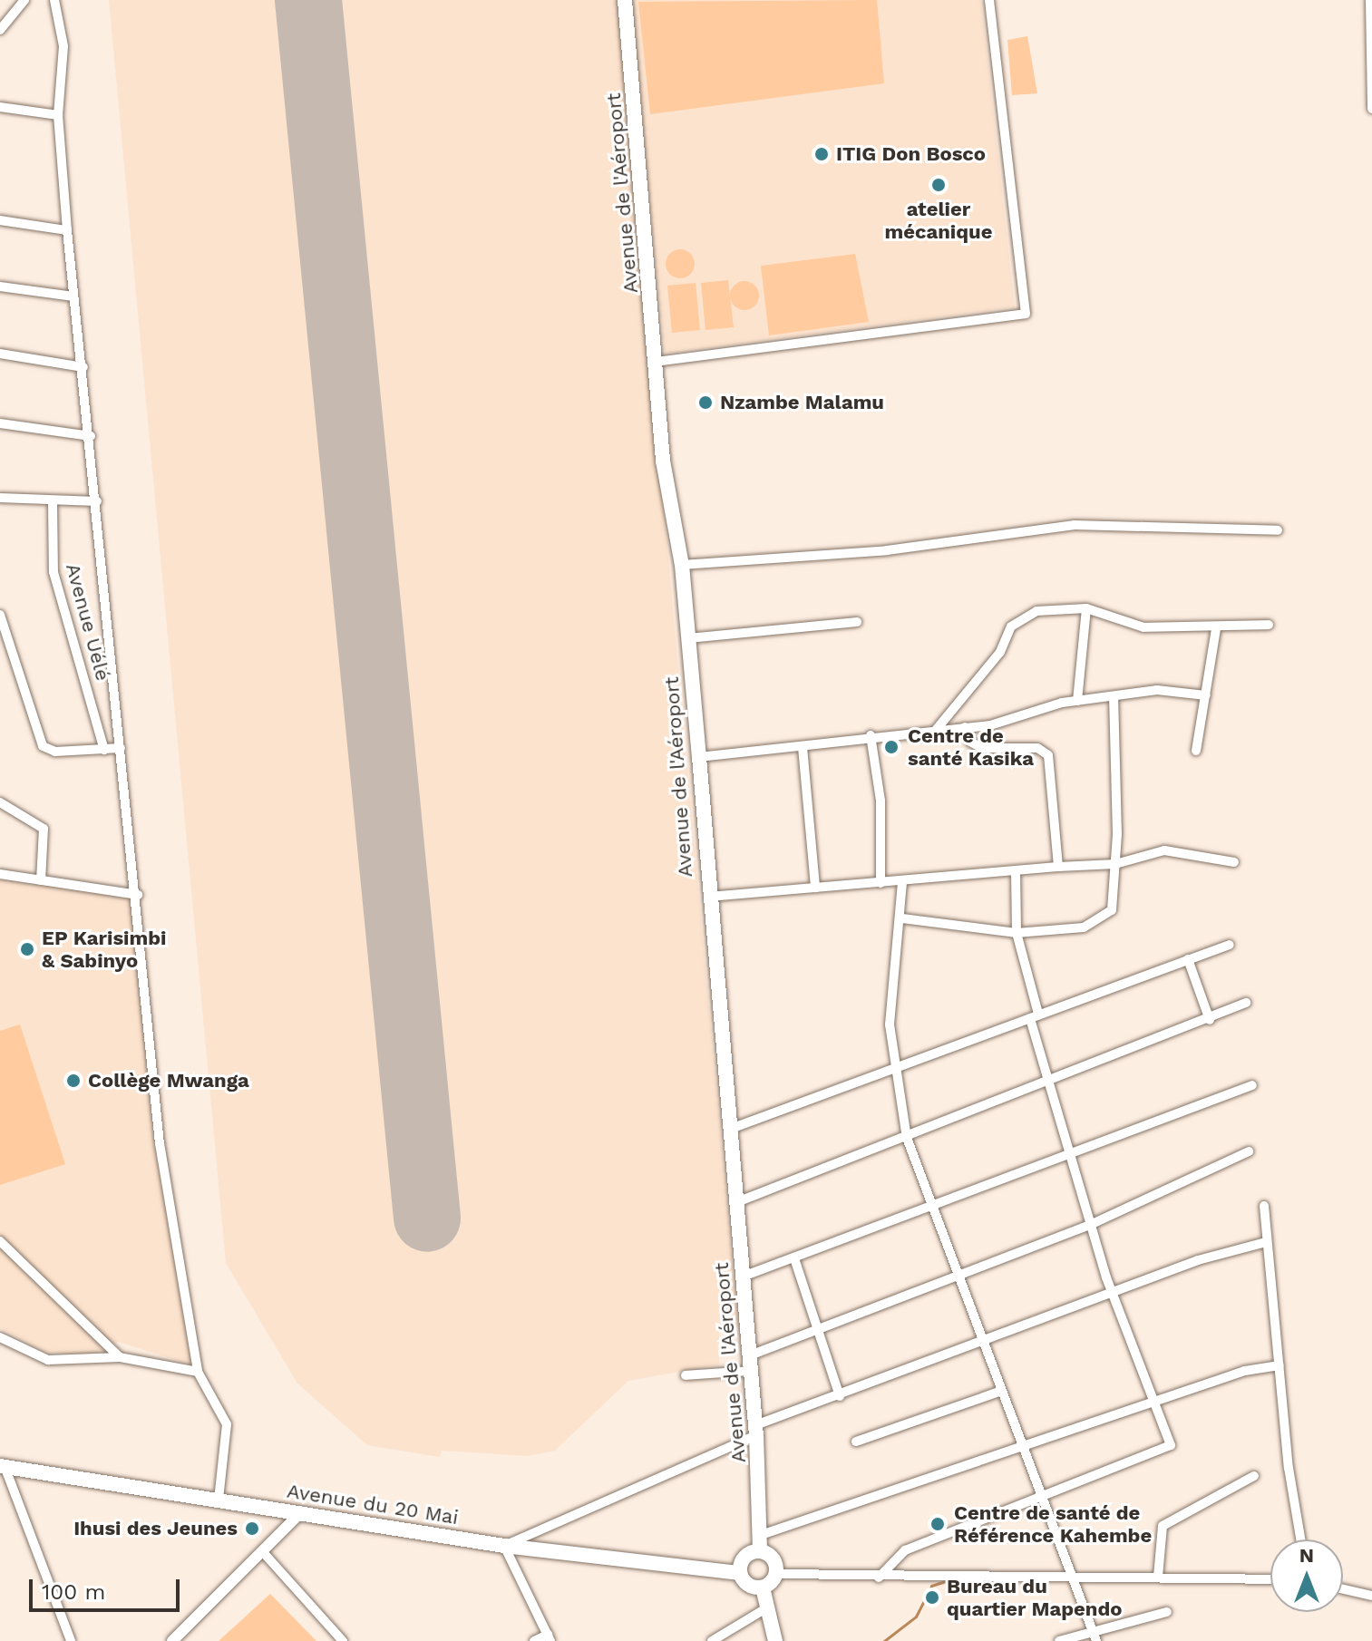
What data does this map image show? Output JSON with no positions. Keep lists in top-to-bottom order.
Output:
{
  "streets": {
    "main road": ["Avenue de l'Aéroport", "Avenue du 20 Mai"],
    "street": ["Avenue Uélé"]
  },
  "crossings": [
    ["Avenue de l'Aéroport", "Avenue du 20 Mai"]
  ],
  "places": [
    "ITIG Don Bosco",
    "atelier mécanique",
    "Nzambe Malamu",
    "Centre de santé Kasika",
    "EP Karisimbi & Sabinyo",
    "Collège Mwanga",
    "Centre de santé de Référence Kahembe",
    "Ihusi des Jeunes",
    "Bureau du quartier Mapendo"
  ],
  "scale_bar": "100 m",
  "north": "top"
}
